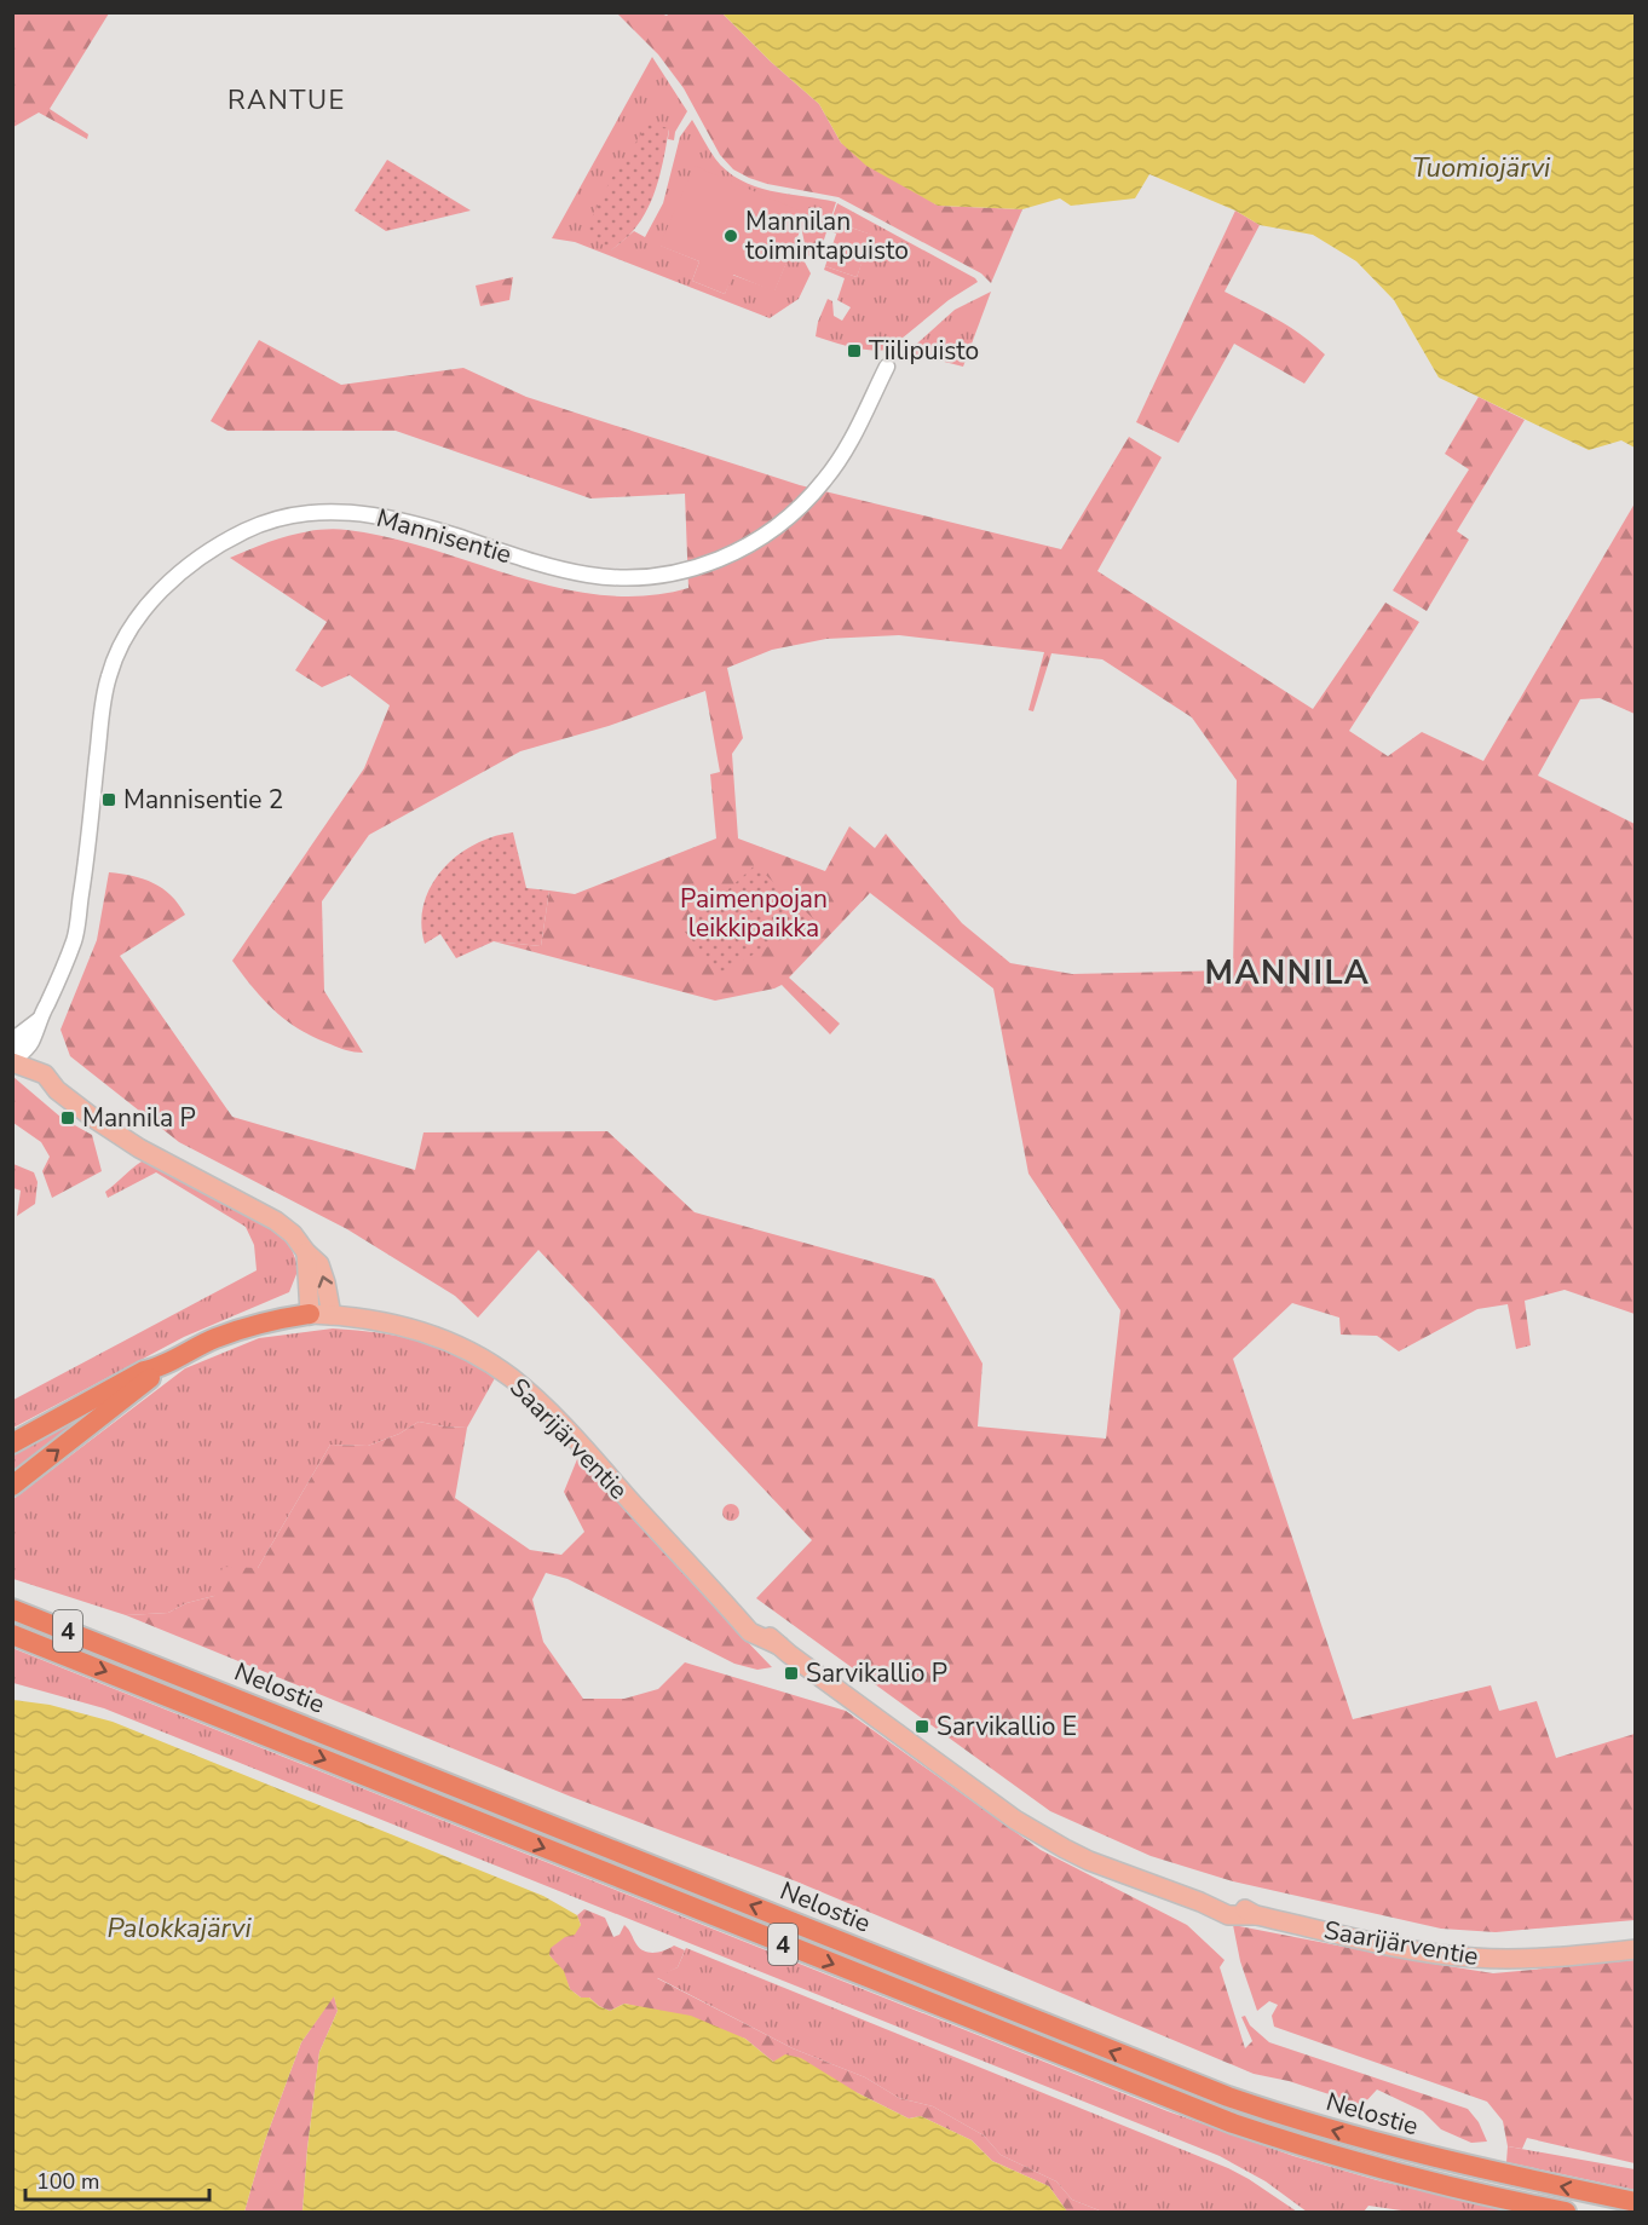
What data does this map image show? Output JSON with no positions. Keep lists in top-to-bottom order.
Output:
{
  "streets": {
    "highway": ["4", "Nelostie"],
    "main road": ["Saarijärventie"],
    "street": ["Mannisentie"]
  },
  "districts": ["RANTUE", "MANNILA"],
  "water": ["Tuomiojärvi", "Palokkajärvi"],
  "parks": ["Paimenpojan leikkipaikka"],
  "places": {
    "other": ["Mannilan toimintapuisto"],
    "transit": [
      "Tiilipuisto",
      "Mannisentie 2",
      "Mannila P",
      "Sarvikallio P",
      "Sarvikallio E"
    ]
  },
  "scale_bar": "100 m"
}
